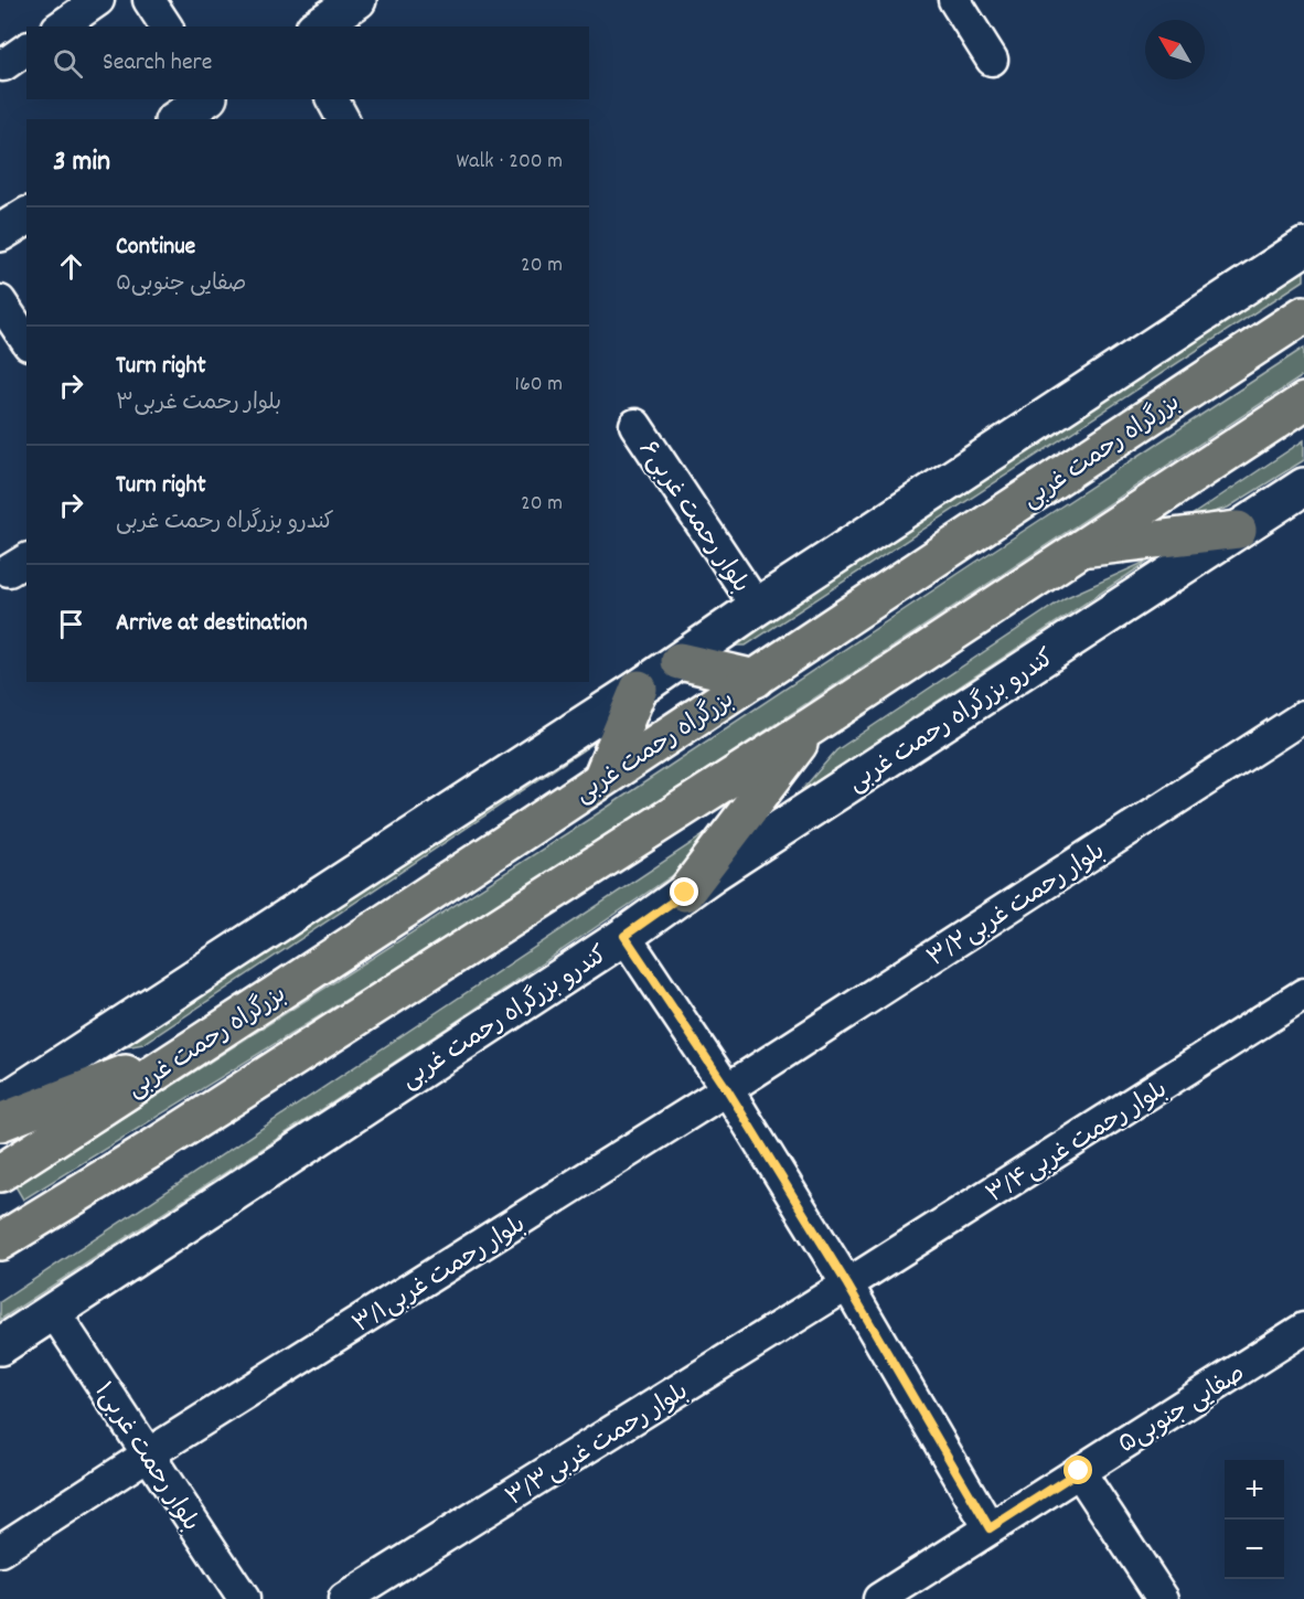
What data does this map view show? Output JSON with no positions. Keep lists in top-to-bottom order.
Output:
{
  "streets": {
    "highway": ["بزرگراه رحمت غربی"],
    "main road": ["کندرو بزرگراه رحمت غربی"],
    "street": [
      "بلوار رحمت غربی۶",
      "بلوار رحمت غربی۳/۲",
      "بلوار رحمت غربی۳/۴",
      "بلوار رحمت غربی۳/۱",
      "صفایی جنوبی۵",
      "بلوار رحمت غربی۳/۳",
      "بلوار رحمت غربی۱"
    ]
  },
  "crossings": [
    ["کندرو بزرگراه رحمت غربی", "بلوار رحمت غربی۱"],
    ["بلوار رحمت غربی۳/۲", "بلوار رحمت غربی۳/۱"],
    ["بلوار رحمت غربی۳/۴", "بلوار رحمت غربی۳/۳"],
    ["بلوار رحمت غربی۳/۱", "بلوار رحمت غربی۱"]
  ],
  "north": "top left",
  "page": {
    "search": "Search here",
    "heading": ["3 min", "Walk · 200 m"],
    "list": [
      ["Continue", "صفایی جنوبی۵", "20 m"],
      ["Turn right", "بلوار رحمت غربی۳", "160 m"],
      ["Turn right", "کندرو بزرگراه رحمت غربی", "20 m"],
      "Arrive at destination"
    ],
    "map_buttons": ["+", "−"]
  }
}
